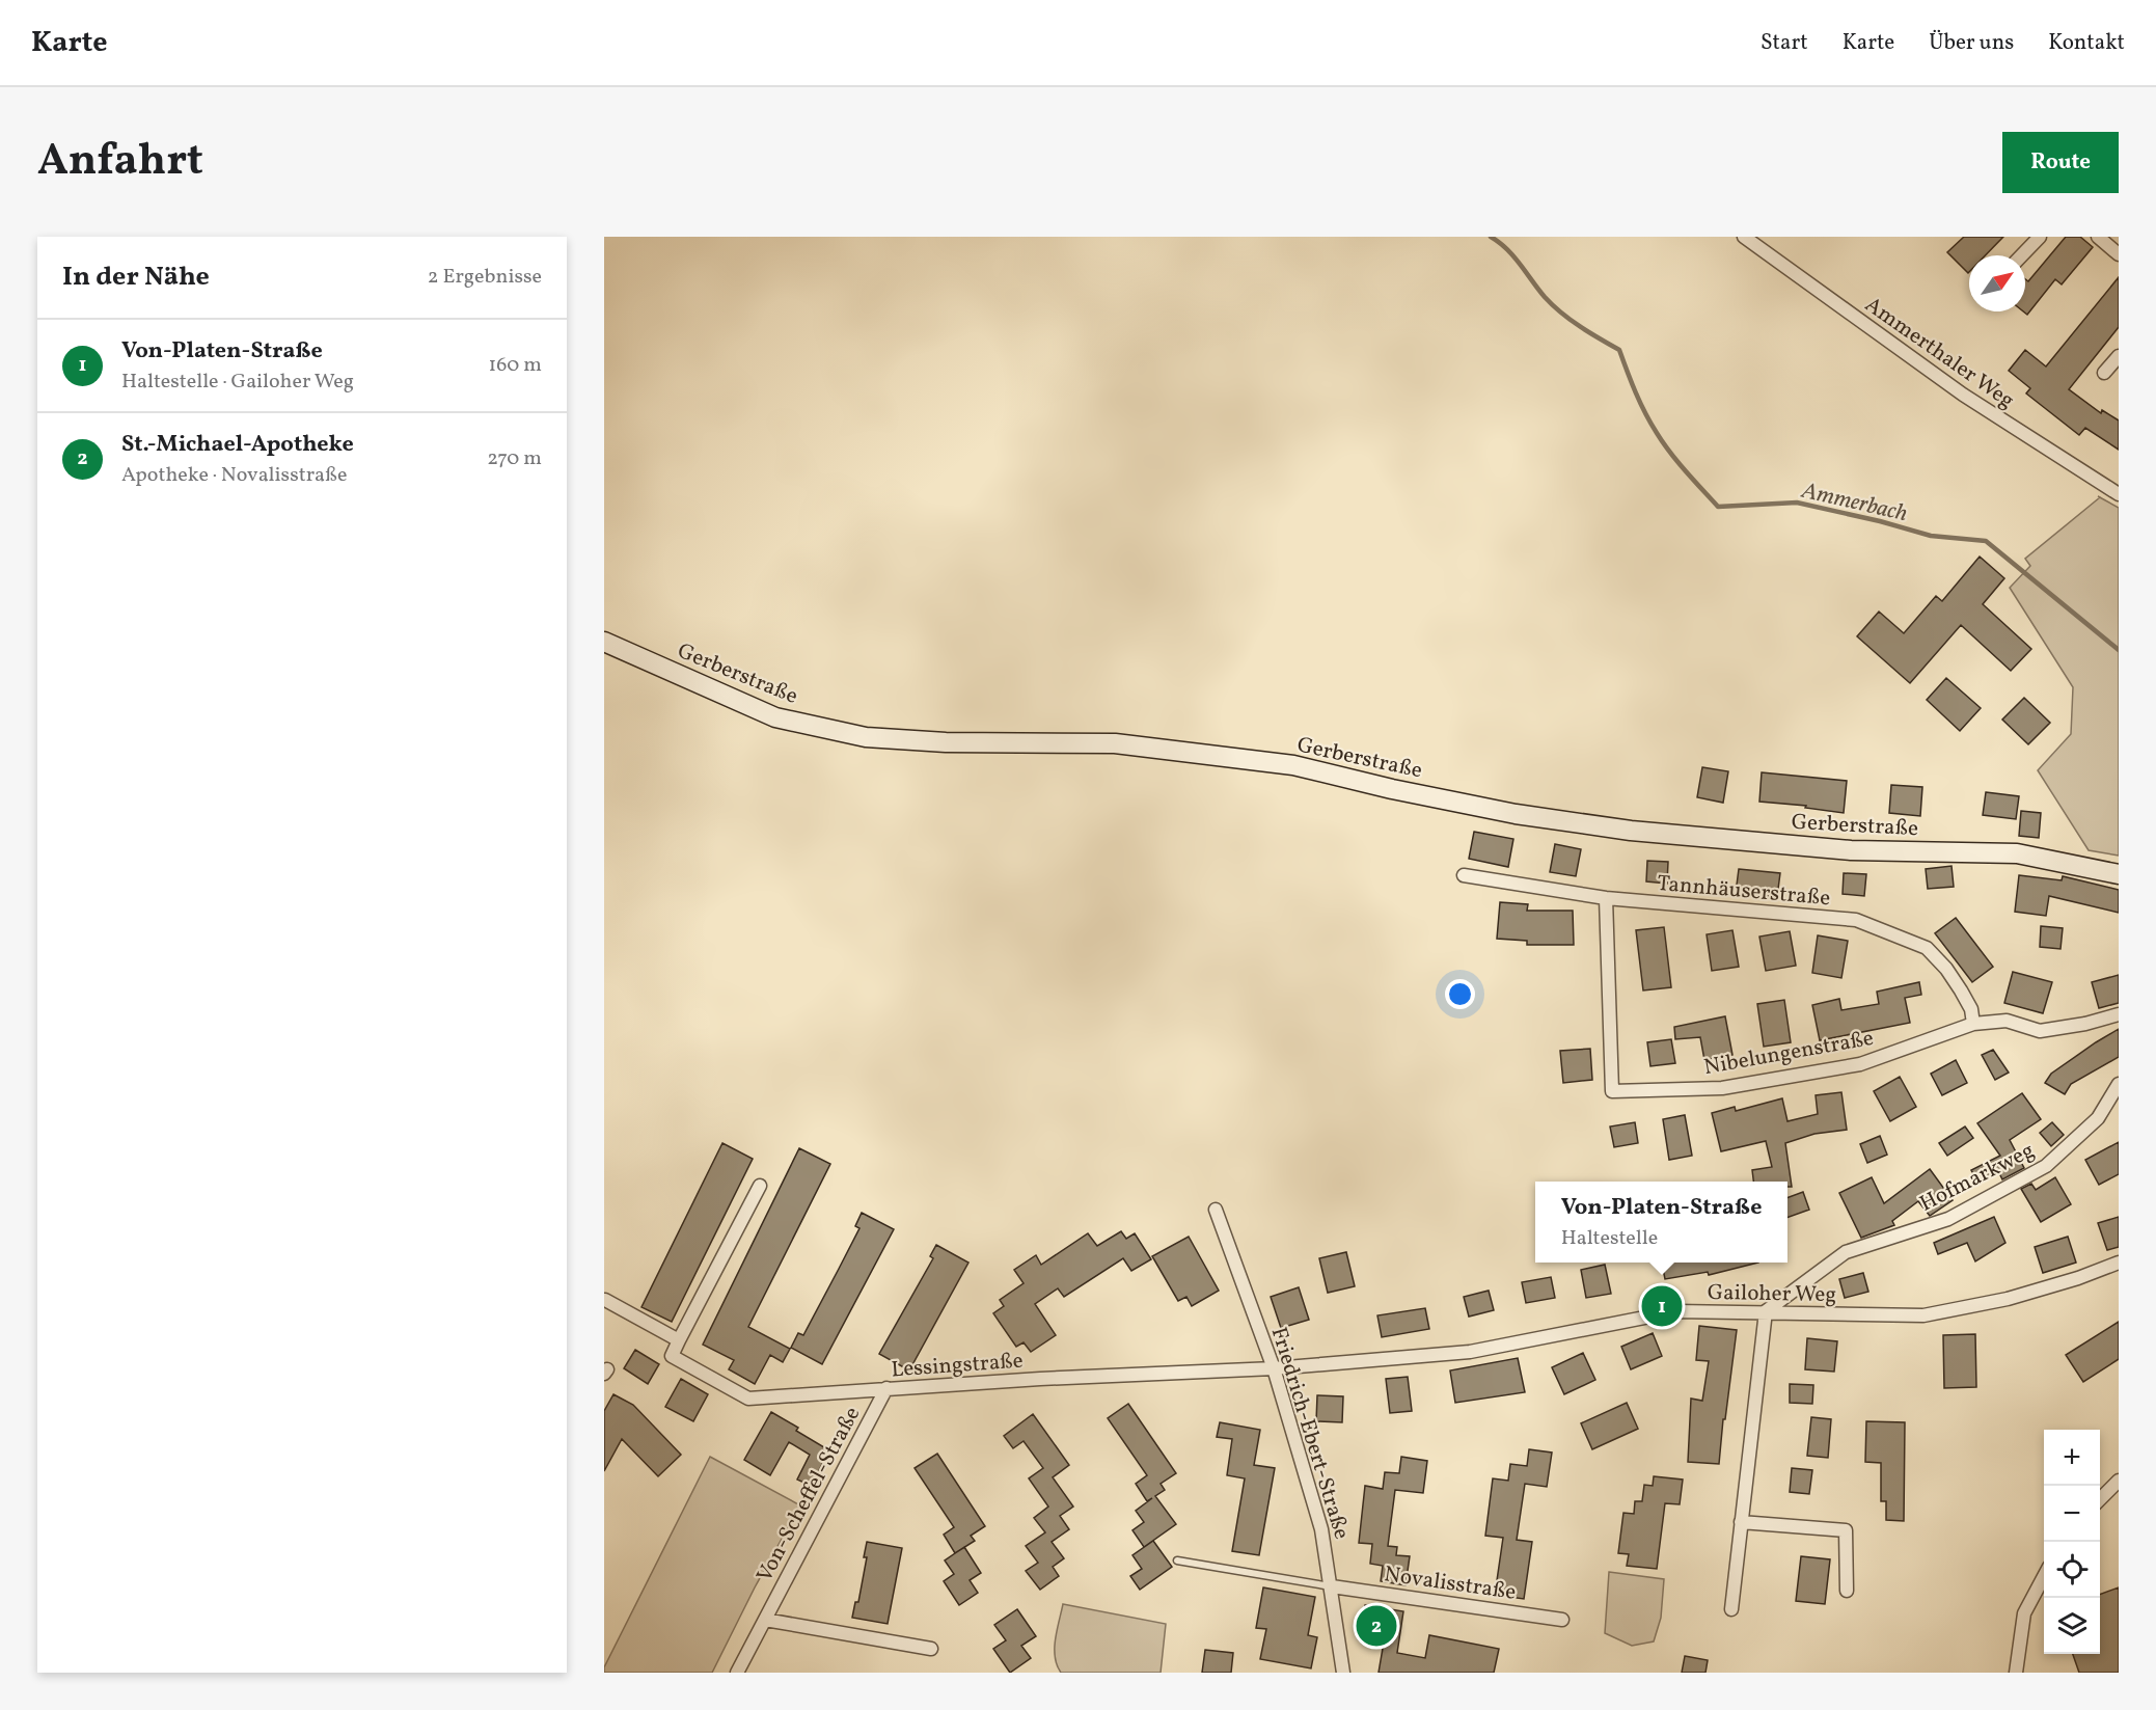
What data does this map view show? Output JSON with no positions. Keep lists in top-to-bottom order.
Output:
{
  "streets": {
    "street": [
      "Ammerthaler Weg",
      "Gerberstraße",
      "Tannhäuserstraße",
      "Nibelungenstraße",
      "Hofmarkweg",
      "Gailoher Weg",
      "Lessingstraße",
      "Friedrich-Ebert-Straße",
      "Von-Scheffel-Straße",
      "Novalisstraße"
    ]
  },
  "crossings": [
    ["Tannhäuserstraße", "Nibelungenstraße"],
    ["Hofmarkweg", "Gailoher Weg"],
    ["Gailoher Weg", "Lessingstraße"],
    ["Gailoher Weg", "Friedrich-Ebert-Straße"],
    ["Lessingstraße", "Friedrich-Ebert-Straße"],
    ["Lessingstraße", "Von-Scheffel-Straße"],
    ["Friedrich-Ebert-Straße", "Novalisstraße"]
  ],
  "water": ["Ammerbach"],
  "north": "top right",
  "page": {
    "header": "Karte",
    "nav": [
      "Start",
      "Karte",
      "Über uns",
      "Kontakt"
    ],
    "title": "Anfahrt",
    "buttons": "Route",
    "heading": ["In der Nähe", "2 Ergebnisse"],
    "list": [
      {
        "mark": "1",
        "name": "Von-Platen-Straße",
        "note": "Haltestelle · Gailoher Weg",
        "value": "160 m"
      },
      {
        "mark": "2",
        "name": "St.-Michael-Apotheke",
        "note": "Apotheke · Novalisstraße",
        "value": "270 m"
      }
    ],
    "popup": ["Von-Platen-Straße", "Haltestelle"],
    "pins": ["1", "2"],
    "map_buttons": ["+", "−"]
  }
}
